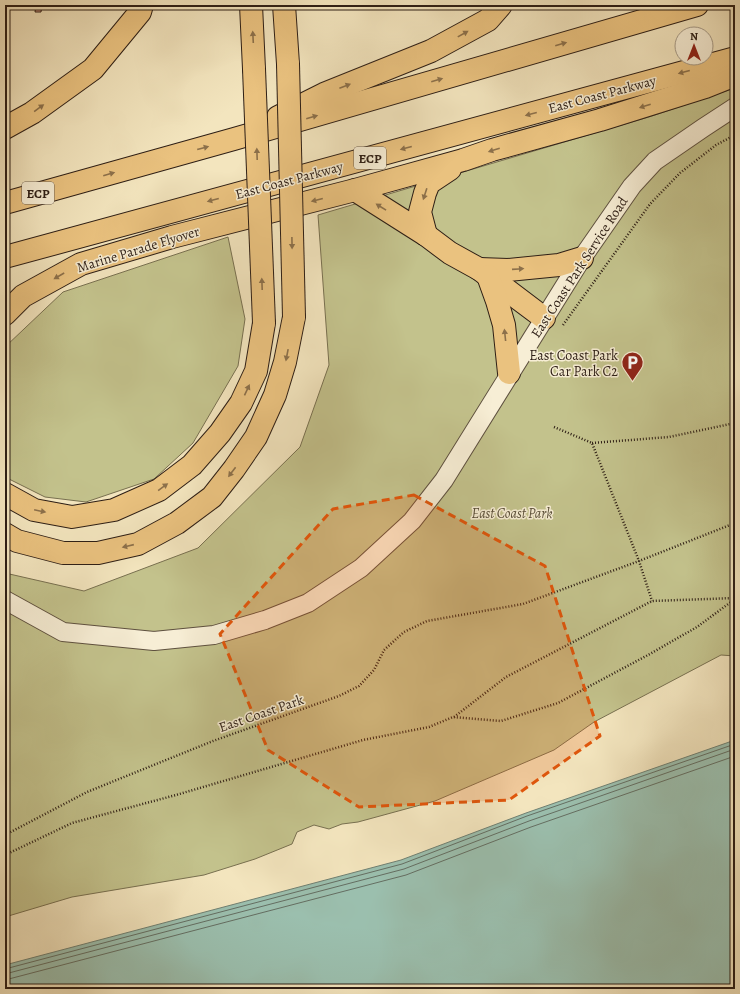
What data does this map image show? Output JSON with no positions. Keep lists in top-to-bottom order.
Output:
{
  "streets": {
    "highway": ["East Coast Parkway", "ECP", "Marine Parade Flyover"],
    "street": ["East Coast Park Service Road"],
    "path": ["East Coast Park"]
  },
  "parks": ["East Coast Park"],
  "places": {
    "parking": ["East Coast Park Car Park C2"]
  },
  "north": "top"
}
